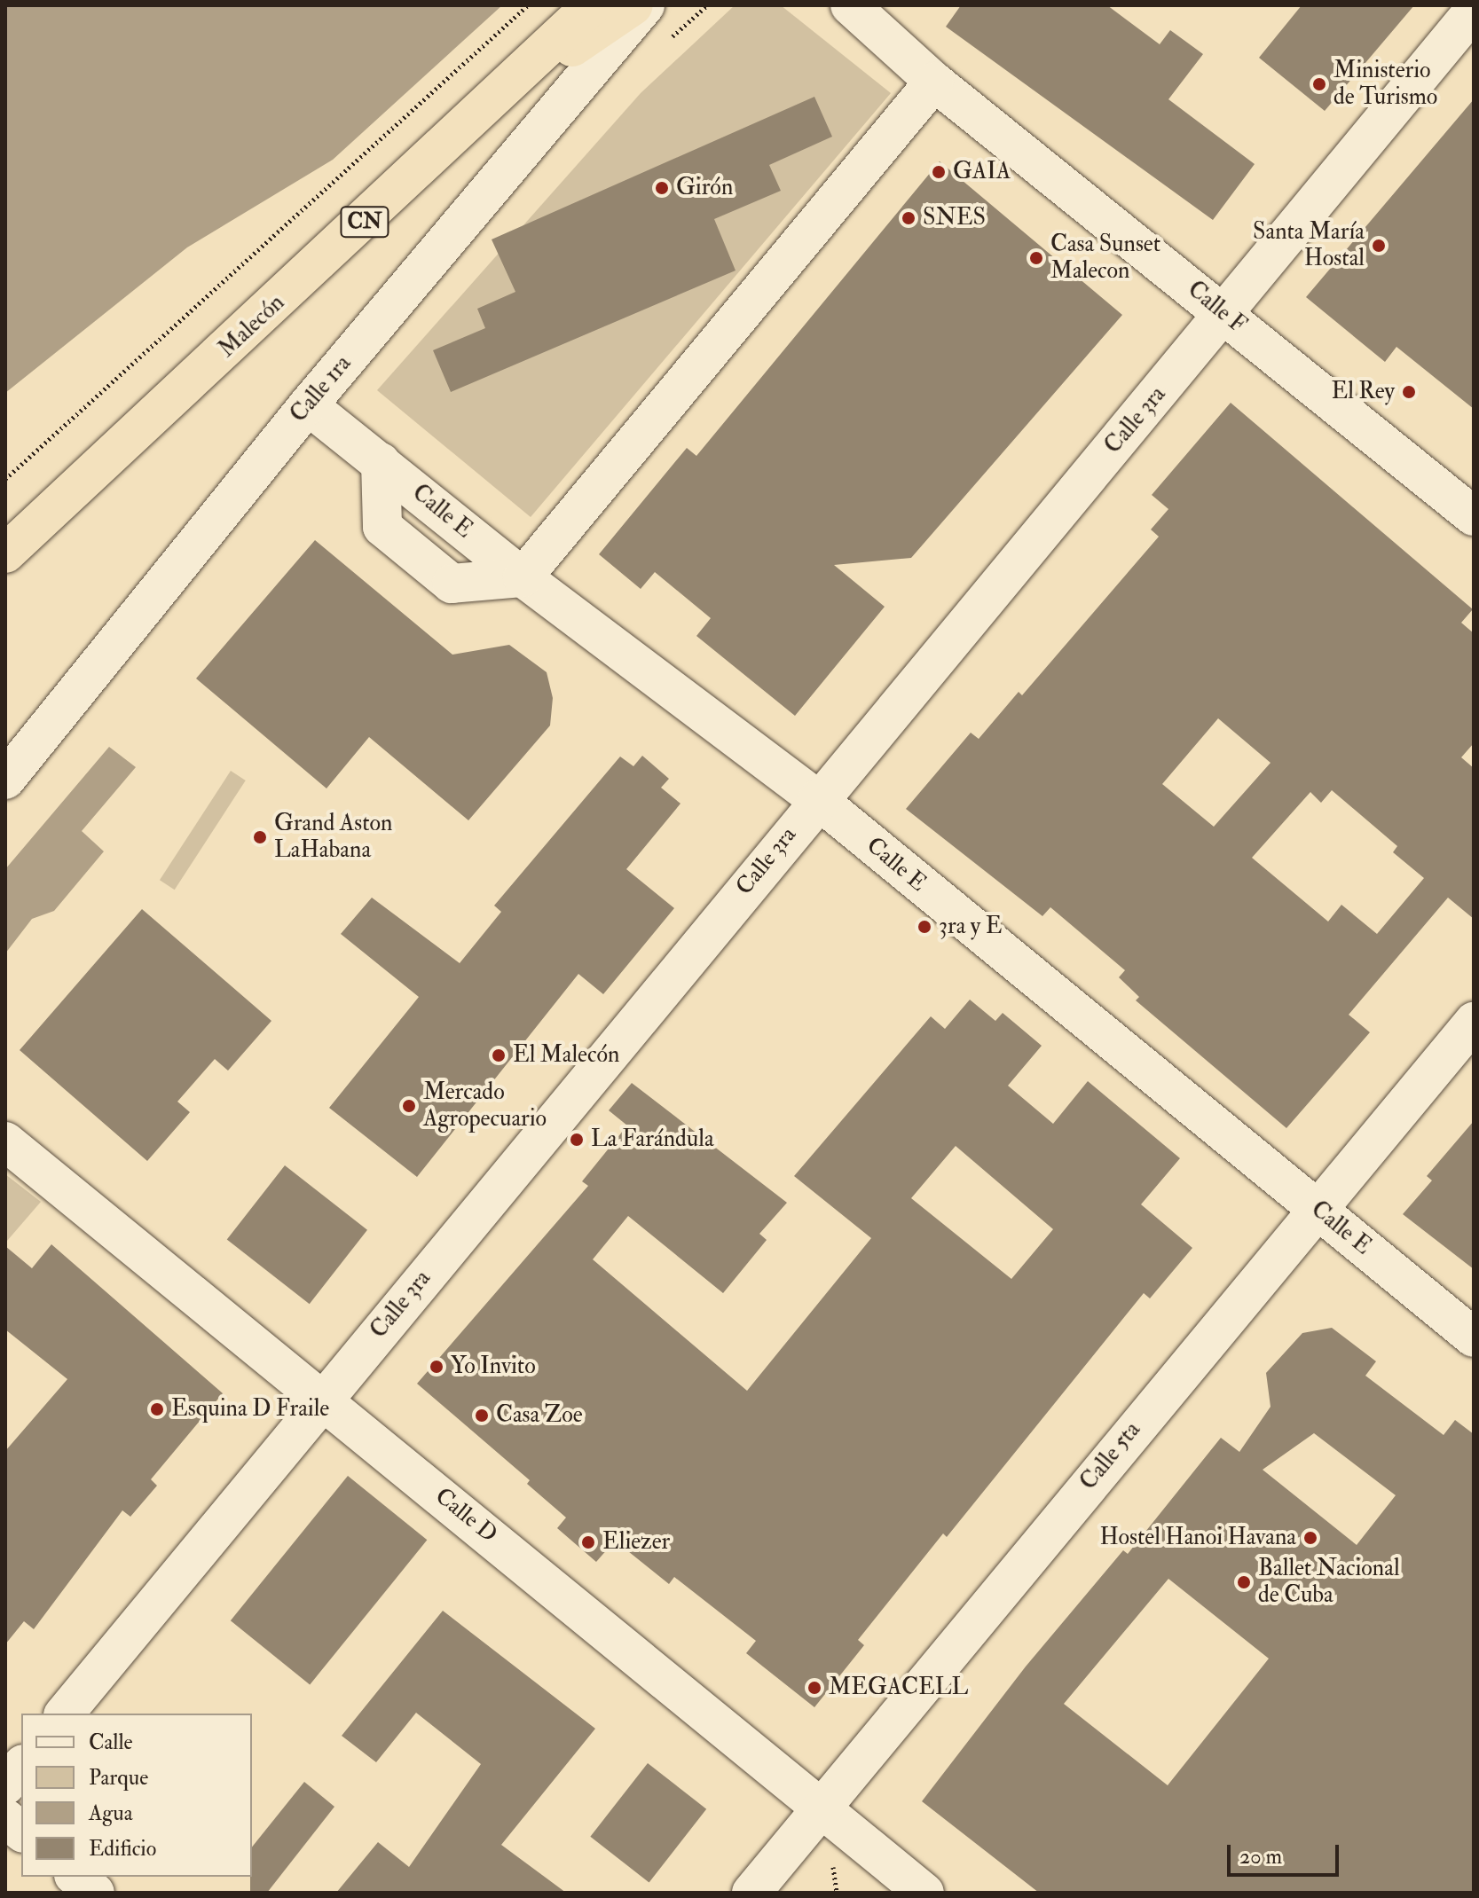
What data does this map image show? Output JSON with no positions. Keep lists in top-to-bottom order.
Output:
{
  "streets": {
    "highway": ["CN", "Malecón"],
    "street": [
      "Calle F",
      "Calle 1ra",
      "Calle 3ra",
      "Calle E",
      "Calle 5ta",
      "Calle D"
    ]
  },
  "crossings": [
    ["Calle F", "Calle 3ra"],
    ["Calle 1ra", "Calle E"],
    ["Calle 3ra", "Calle E"],
    ["Calle 3ra", "Calle D"],
    ["Calle E", "Calle 5ta"],
    ["Calle 5ta", "Calle D"]
  ],
  "places": [
    "Ministerio de Turismo",
    "GAIA",
    "Girón",
    "SNES",
    "Santa María Hostal",
    "Casa Sunset Malecon",
    "El Rey",
    "Grand Aston LaHabana",
    "3ra y E",
    "El Malecón",
    "Mercado Agropecuario",
    "La Farándula",
    "Yo Invito",
    "Esquina D Fraile",
    "Casa Zoe",
    "Hostel Hanoi Havana",
    "Eliezer",
    "Ballet Nacional de Cuba",
    "MEGACELL"
  ],
  "legend": [
    "Calle",
    "Parque",
    "Agua",
    "Edificio"
  ],
  "scale_bar": "20 m"
}
